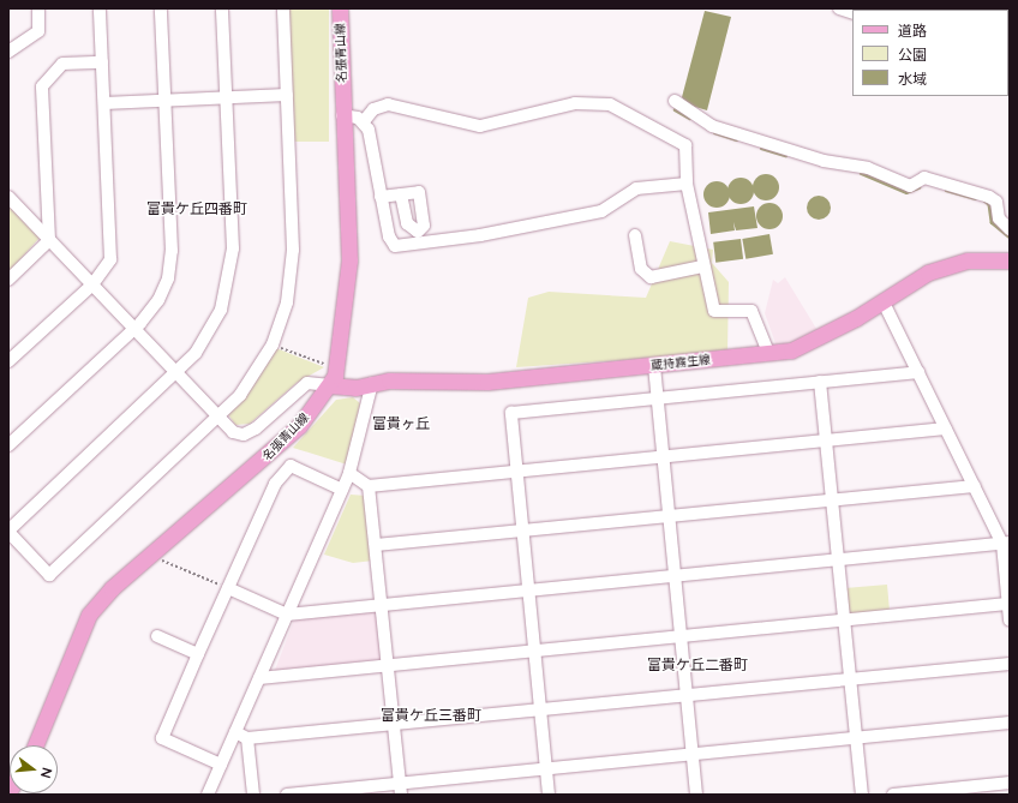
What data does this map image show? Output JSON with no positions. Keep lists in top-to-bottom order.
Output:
{
  "streets": {
    "main road": ["名張青山線", "蔵持霧生線"]
  },
  "crossings": [
    ["名張青山線", "蔵持霧生線"]
  ],
  "districts": [
    "富貴ケ丘四番町",
    "富貴ヶ丘",
    "富貴ケ丘二番町",
    "富貴ケ丘三番町"
  ],
  "legend": ["道路", "公園", "水域"],
  "north": "right"
}
